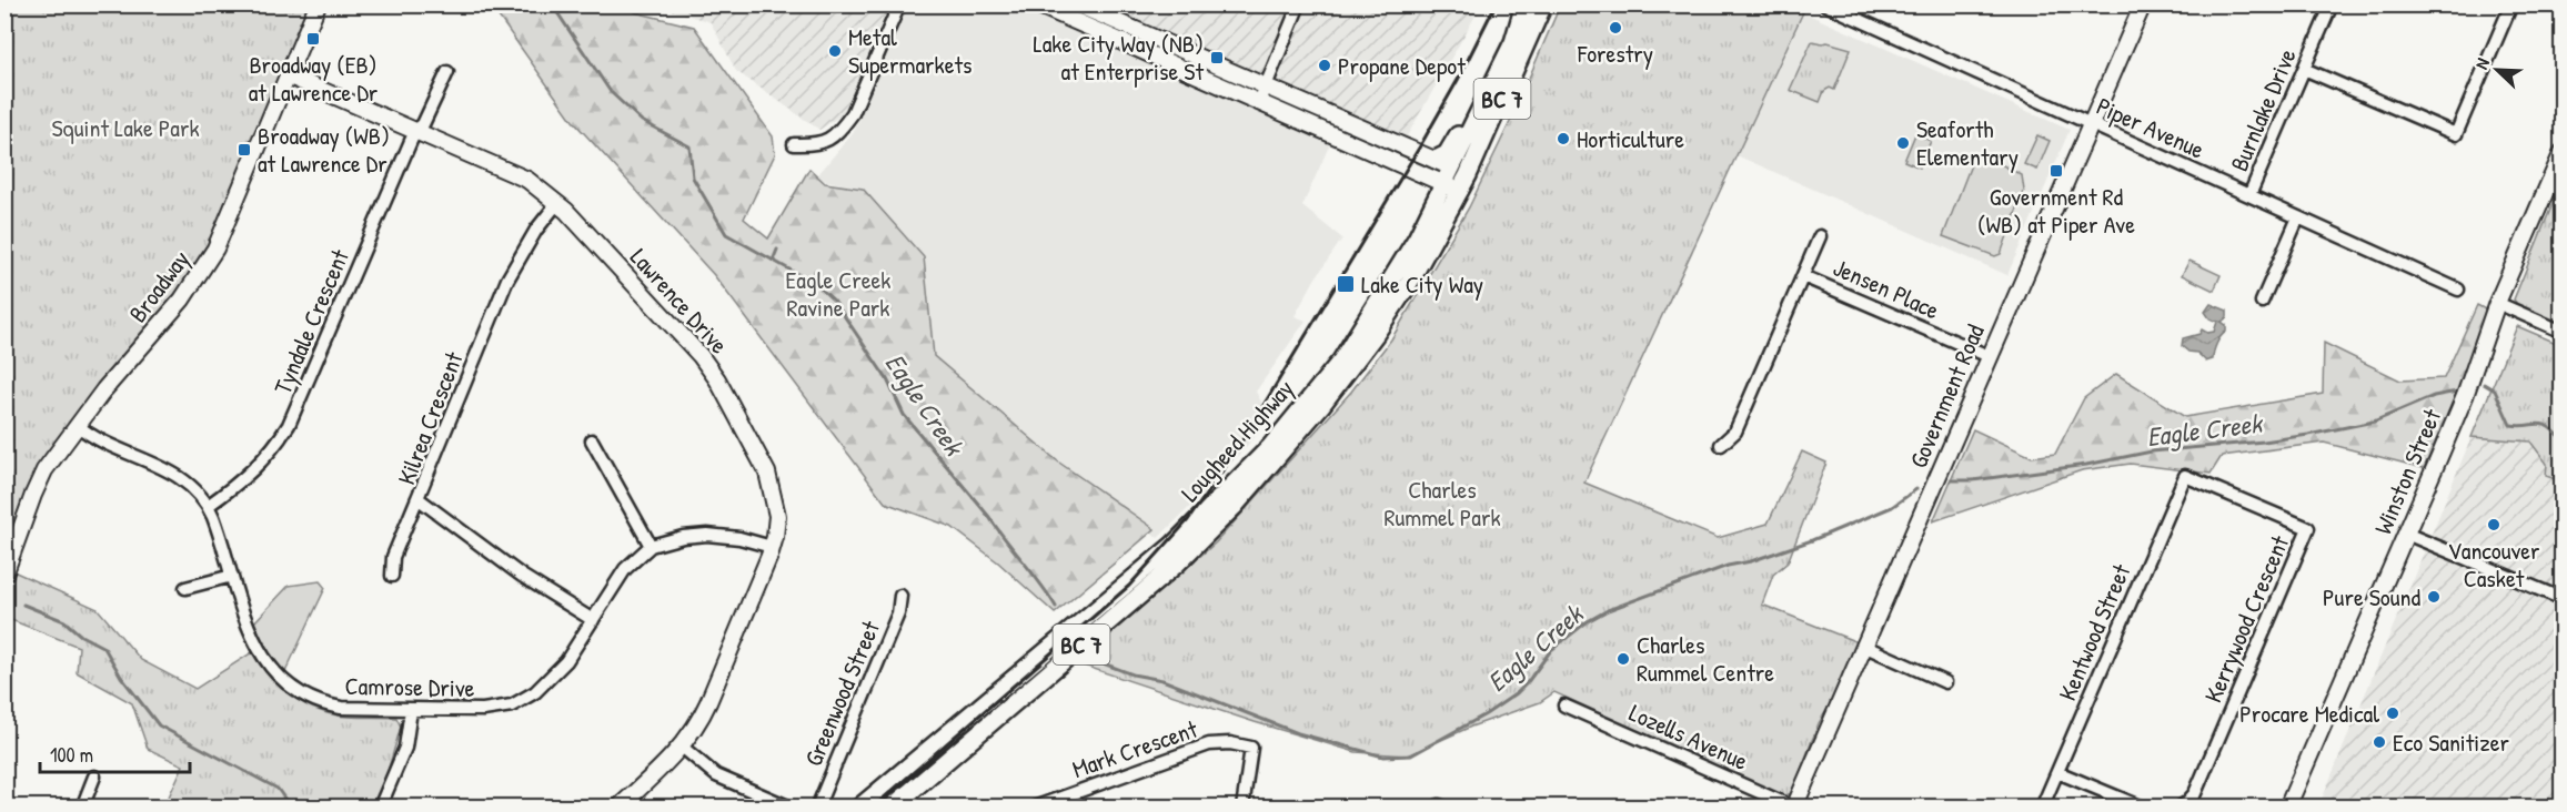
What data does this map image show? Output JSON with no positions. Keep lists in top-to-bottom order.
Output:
{
  "streets": {
    "main road": ["BC 7", "Lougheed Highway"],
    "street": [
      "Burnlake Drive",
      "Piper Avenue",
      "Broadway",
      "Jensen Place",
      "Lawrence Drive",
      "Tyndale Crescent",
      "Government Road",
      "Kilrea Crescent",
      "Winston Street",
      "Kerrywood Crescent",
      "Kentwood Street",
      "Camrose Drive",
      "Greenwood Street",
      "Lozells Avenue",
      "Mark Crescent"
    ]
  },
  "crossings": [
    ["Burnlake Drive", "Piper Avenue"],
    ["Piper Avenue", "Government Road"],
    ["Broadway", "Lawrence Drive"],
    ["Broadway", "Camrose Drive"],
    ["Jensen Place", "Government Road"],
    ["Lawrence Drive", "Tyndale Crescent"],
    ["Lawrence Drive", "Kilrea Crescent"],
    ["Lawrence Drive", "Camrose Drive"],
    ["Tyndale Crescent", "Camrose Drive"],
    ["Government Road", "Lozells Avenue"],
    ["Kilrea Crescent", "Camrose Drive"],
    ["Kerrywood Crescent", "Kentwood Street"]
  ],
  "water": ["Eagle Creek"],
  "parks": ["Squint Lake Park", "Eagle Creek Ravine Park", "Charles Rummel Park"],
  "places": {
    "other": [
      "Forestry",
      "Metal Supermarkets",
      "Propane Depot",
      "Horticulture",
      "Seaforth Elementary",
      "Vancouver Casket",
      "Pure Sound",
      "Charles Rummel Centre",
      "Procare Medical",
      "Eco Sanitizer"
    ],
    "transit": [
      "Broadway (EB) at Lawrence Dr",
      "Lake City Way (NB) at Enterprise St",
      "Broadway (WB) at Lawrence Dr",
      "Government Rd (WB) at Piper Ave",
      "Lake City Way"
    ]
  },
  "scale_bar": "100 m",
  "north": "top left"
}
